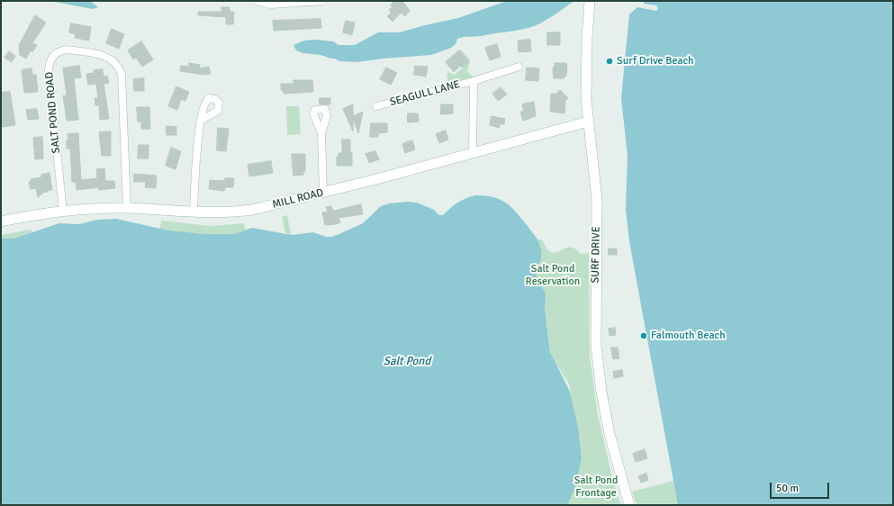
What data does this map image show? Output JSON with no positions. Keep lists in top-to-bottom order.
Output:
{
  "streets": {
    "street": [
      "SEAGULL LANE",
      "SALT POND ROAD",
      "MILL ROAD",
      "SURF DRIVE"
    ]
  },
  "crossings": [
    ["SEAGULL LANE", "MILL ROAD"],
    ["SALT POND ROAD", "MILL ROAD"],
    ["MILL ROAD", "SURF DRIVE"]
  ],
  "water": ["Salt Pond"],
  "parks": ["Salt Pond Reservation", "Salt Pond Frontage"],
  "places": ["Surf Drive Beach", "Falmouth Beach"],
  "scale_bar": "50 m"
}
